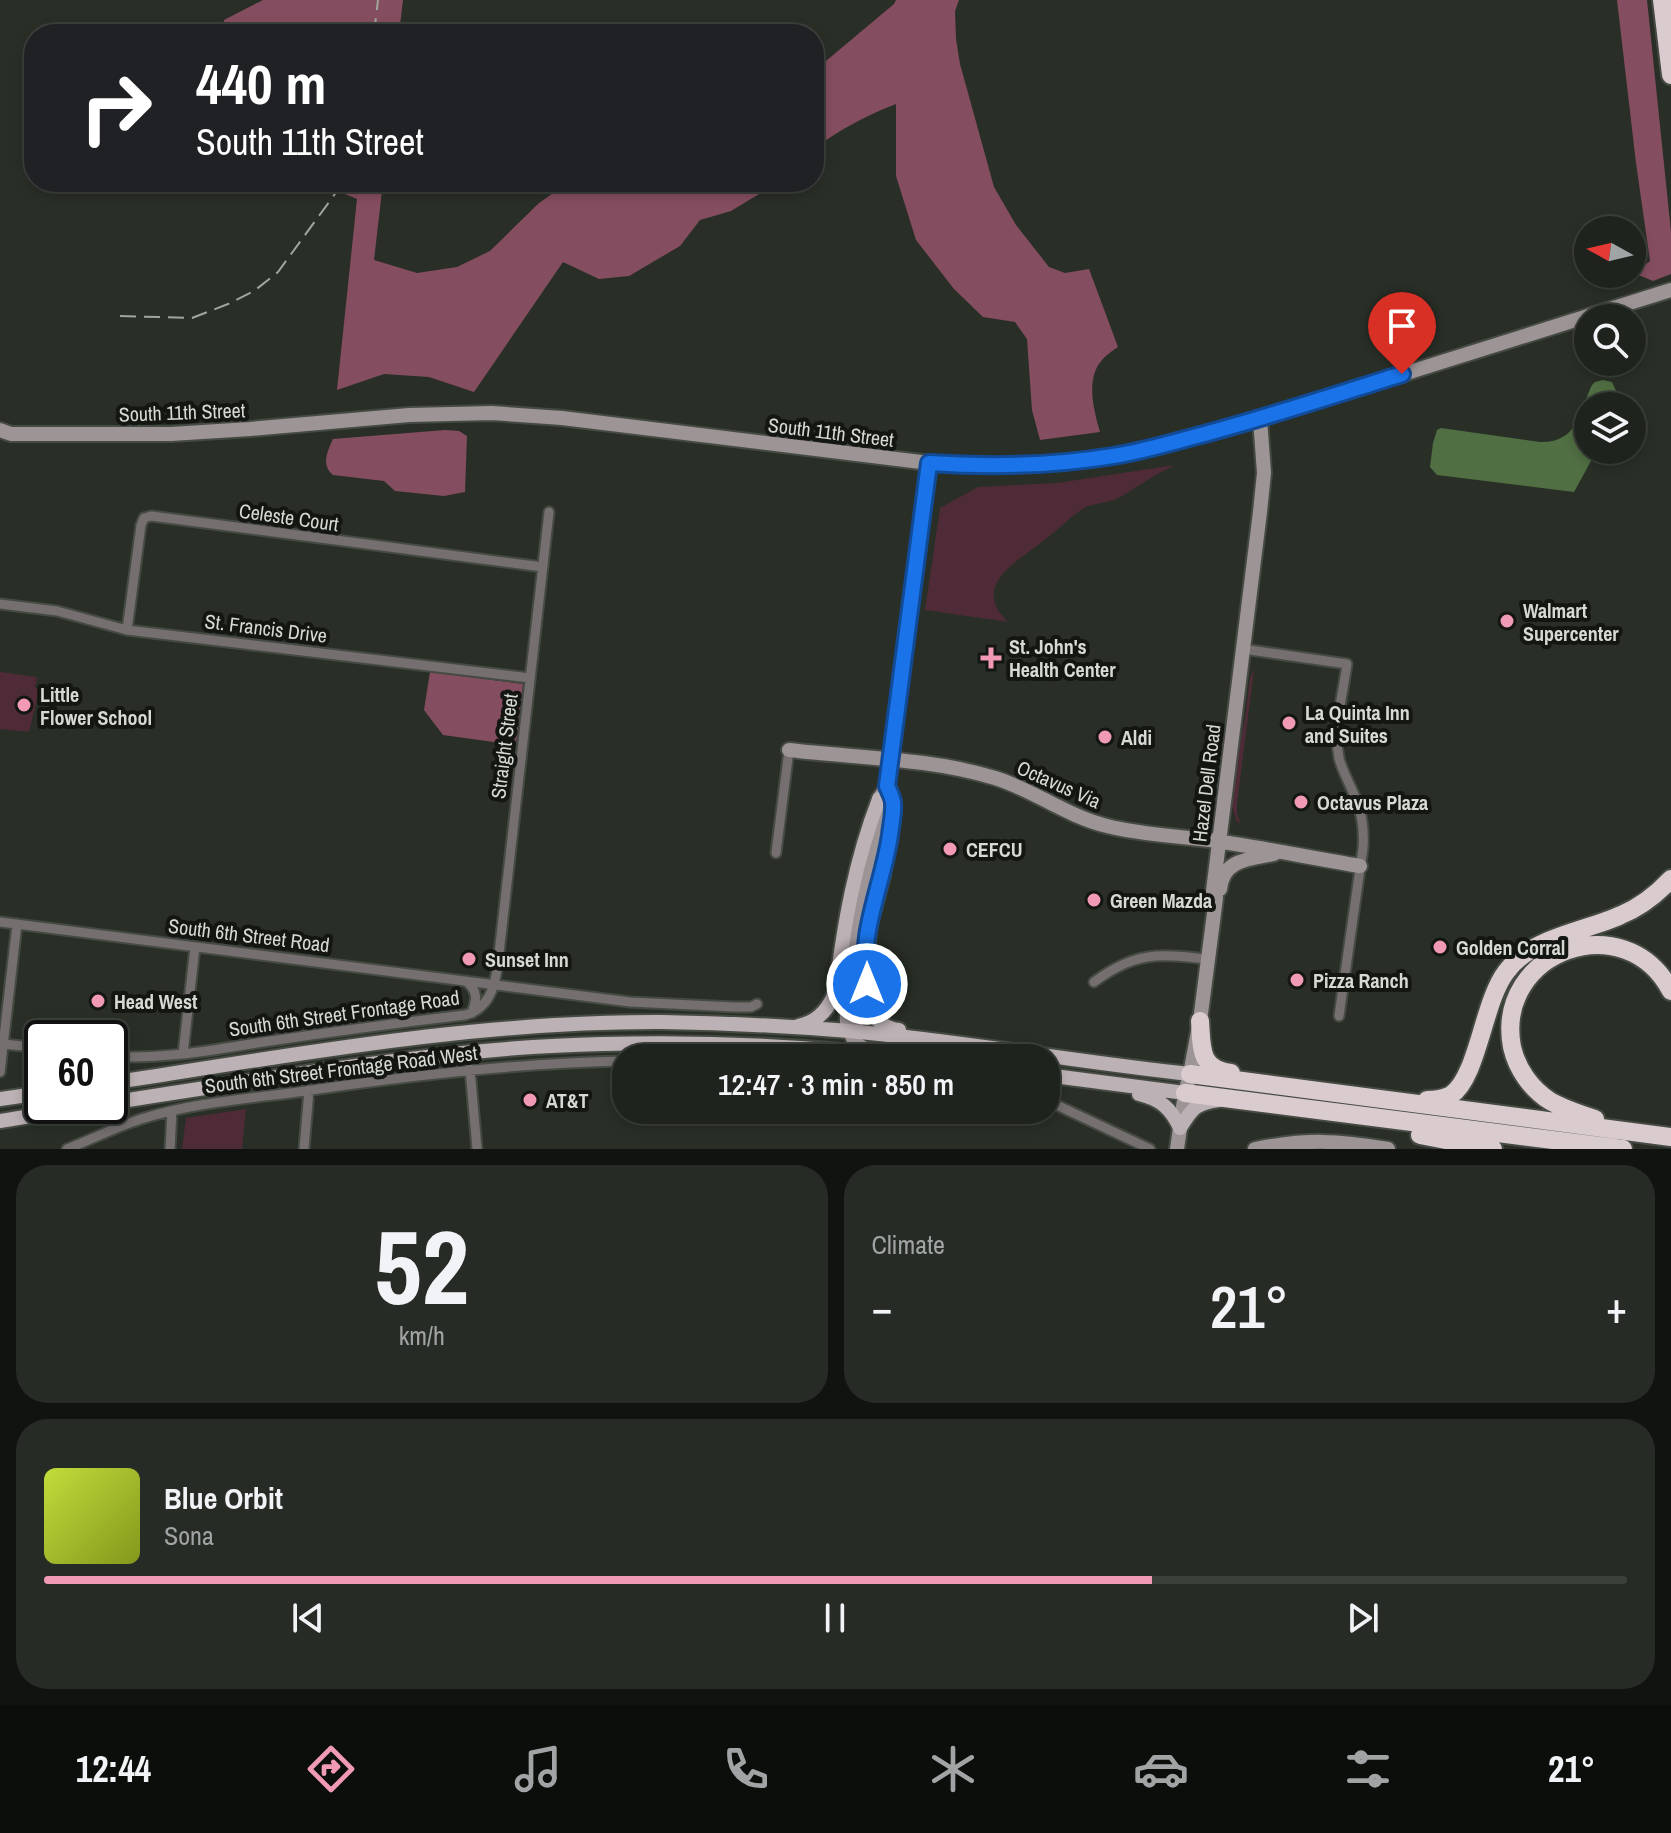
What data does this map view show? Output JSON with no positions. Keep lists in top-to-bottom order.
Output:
{
  "streets": {
    "street": [
      "South 11th Street",
      "Celeste Court",
      "St. Francis Drive",
      "Straight Street",
      "Hazel Dell Road",
      "Octavus Via",
      "South 6th Street Road",
      "South 6th Street Frontage Road",
      "South 6th Street Frontage Road West"
    ]
  },
  "crossings": [
    ["South 11th Street", "Hazel Dell Road"],
    ["Celeste Court", "St. Francis Drive"],
    ["Celeste Court", "Straight Street"],
    ["St. Francis Drive", "Straight Street"],
    ["Straight Street", "South 6th Street Road"],
    ["Straight Street", "South 6th Street Frontage Road"],
    ["Hazel Dell Road", "Octavus Via"],
    ["South 6th Street Road", "South 6th Street Frontage Road"]
  ],
  "places": {
    "other": [
      "Walmart Supercenter",
      "Little Flower School",
      "La Quinta Inn and Suites",
      "Aldi",
      "Octavus Plaza",
      "CEFCU",
      "Green Mazda",
      "Golden Corral",
      "Sunset Inn",
      "Pizza Ranch",
      "Head West",
      "AT&T"
    ],
    "health": ["St. John's Health Center"]
  },
  "north": "left",
  "page": {
    "turn": ["440 m", "South 11th Street"],
    "limit": "60",
    "trip": "12:47 · 3 min · 850 m",
    "tile": [
      ["52", "km/h"],
      "Climate"
    ],
    "heat": ["−", "21°", "+"],
    "song": ["Blue Orbit", "Sona"],
    "tabs": ["12:44", "21°"]
  }
}
